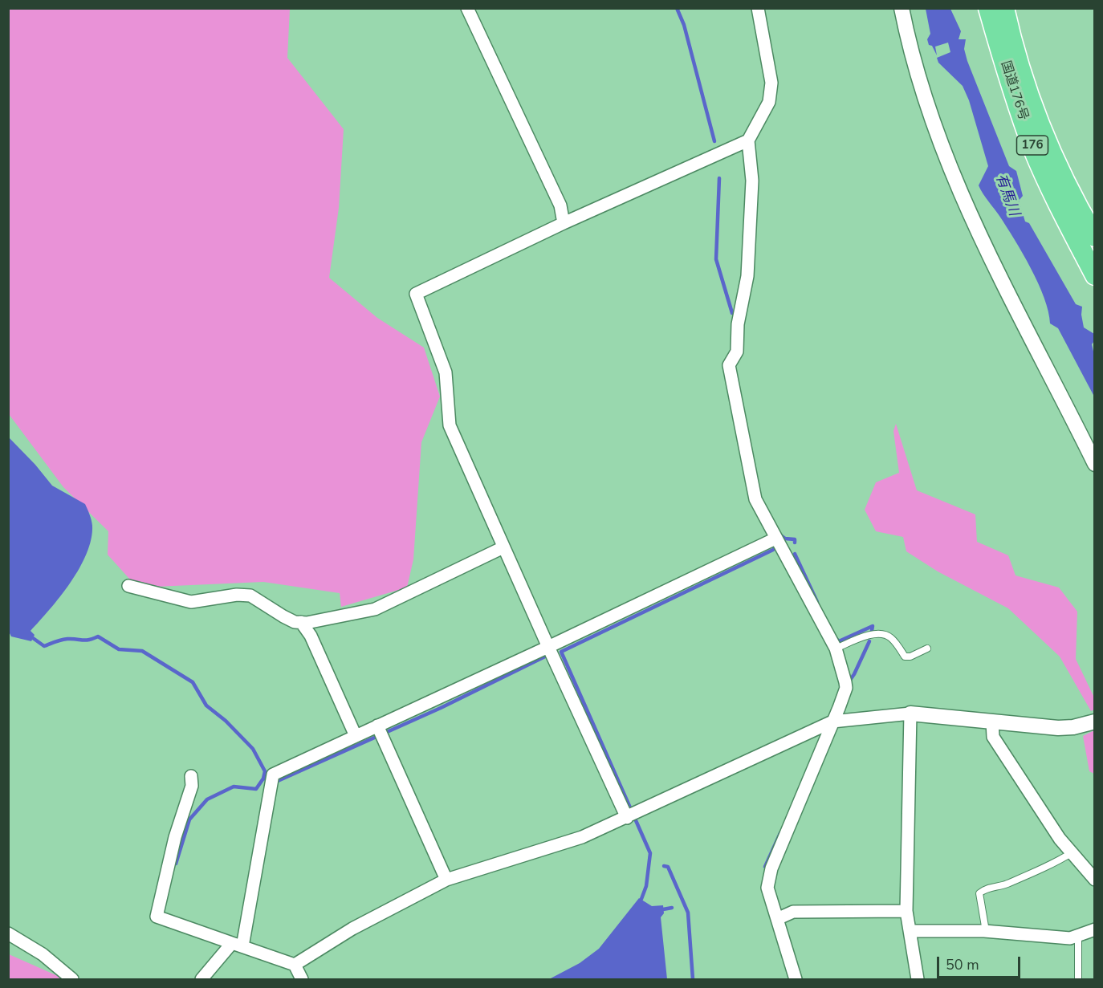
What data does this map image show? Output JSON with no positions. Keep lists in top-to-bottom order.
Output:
{
  "streets": {
    "highway": ["国道176号", "176"]
  },
  "water": ["有馬川"],
  "scale_bar": "50 m"
}
